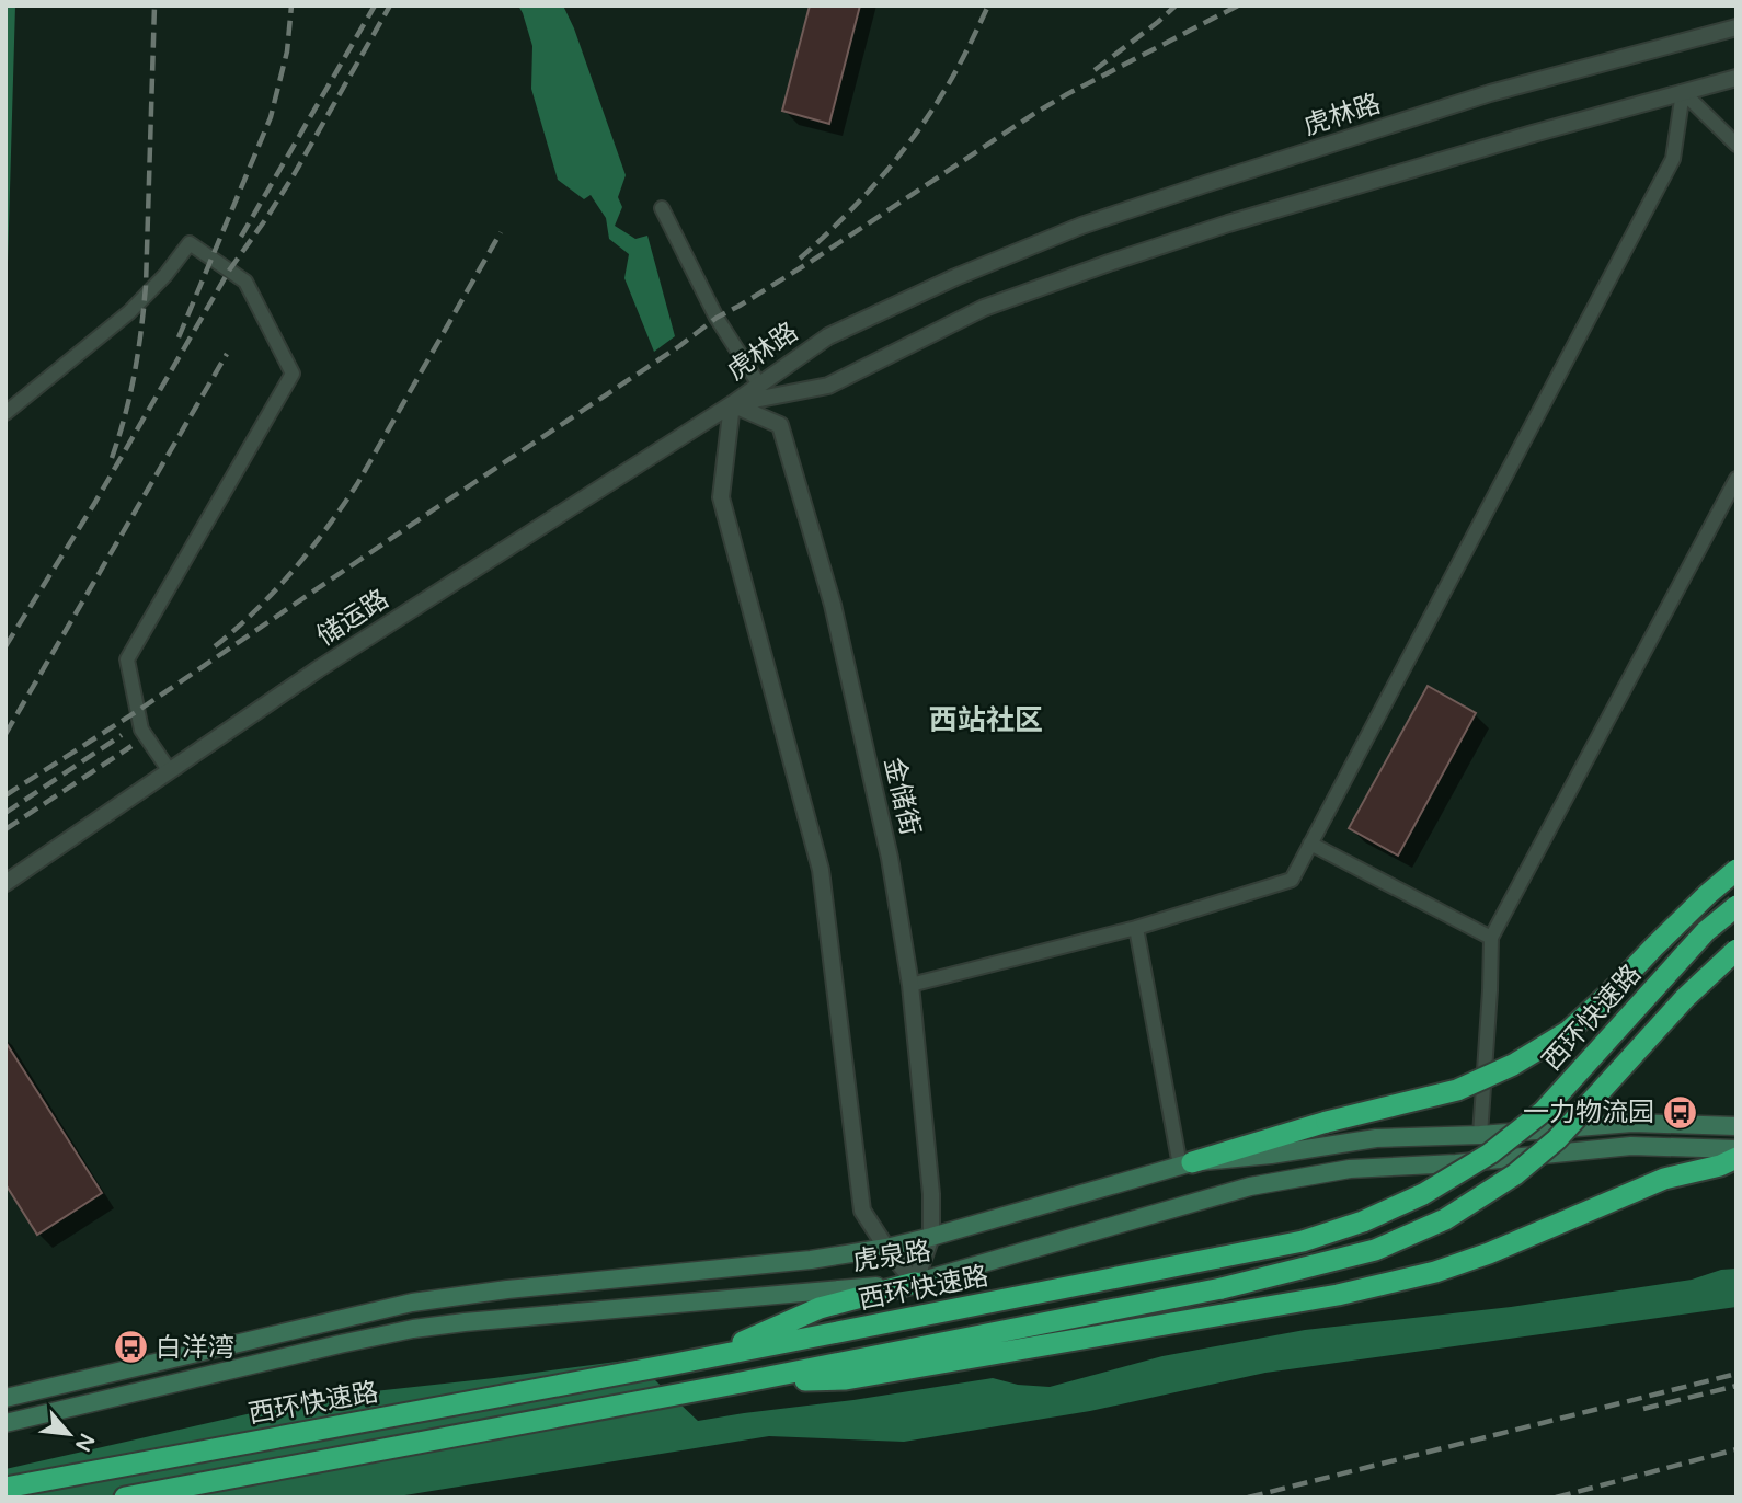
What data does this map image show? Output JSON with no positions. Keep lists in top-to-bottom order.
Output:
{
  "streets": {
    "highway": ["西环快速路"],
    "main road": ["虎泉路"],
    "street": ["虎林路", "储运路", "金储街"]
  },
  "crossings": [
    ["虎林路", "储运路"],
    ["虎林路", "金储街"],
    ["储运路", "金储街"],
    ["金储街", "虎泉路"]
  ],
  "districts": ["西站社区"],
  "places": {
    "bus stop": ["一力物流园", "白洋湾"]
  },
  "north": "bottom right"
}
